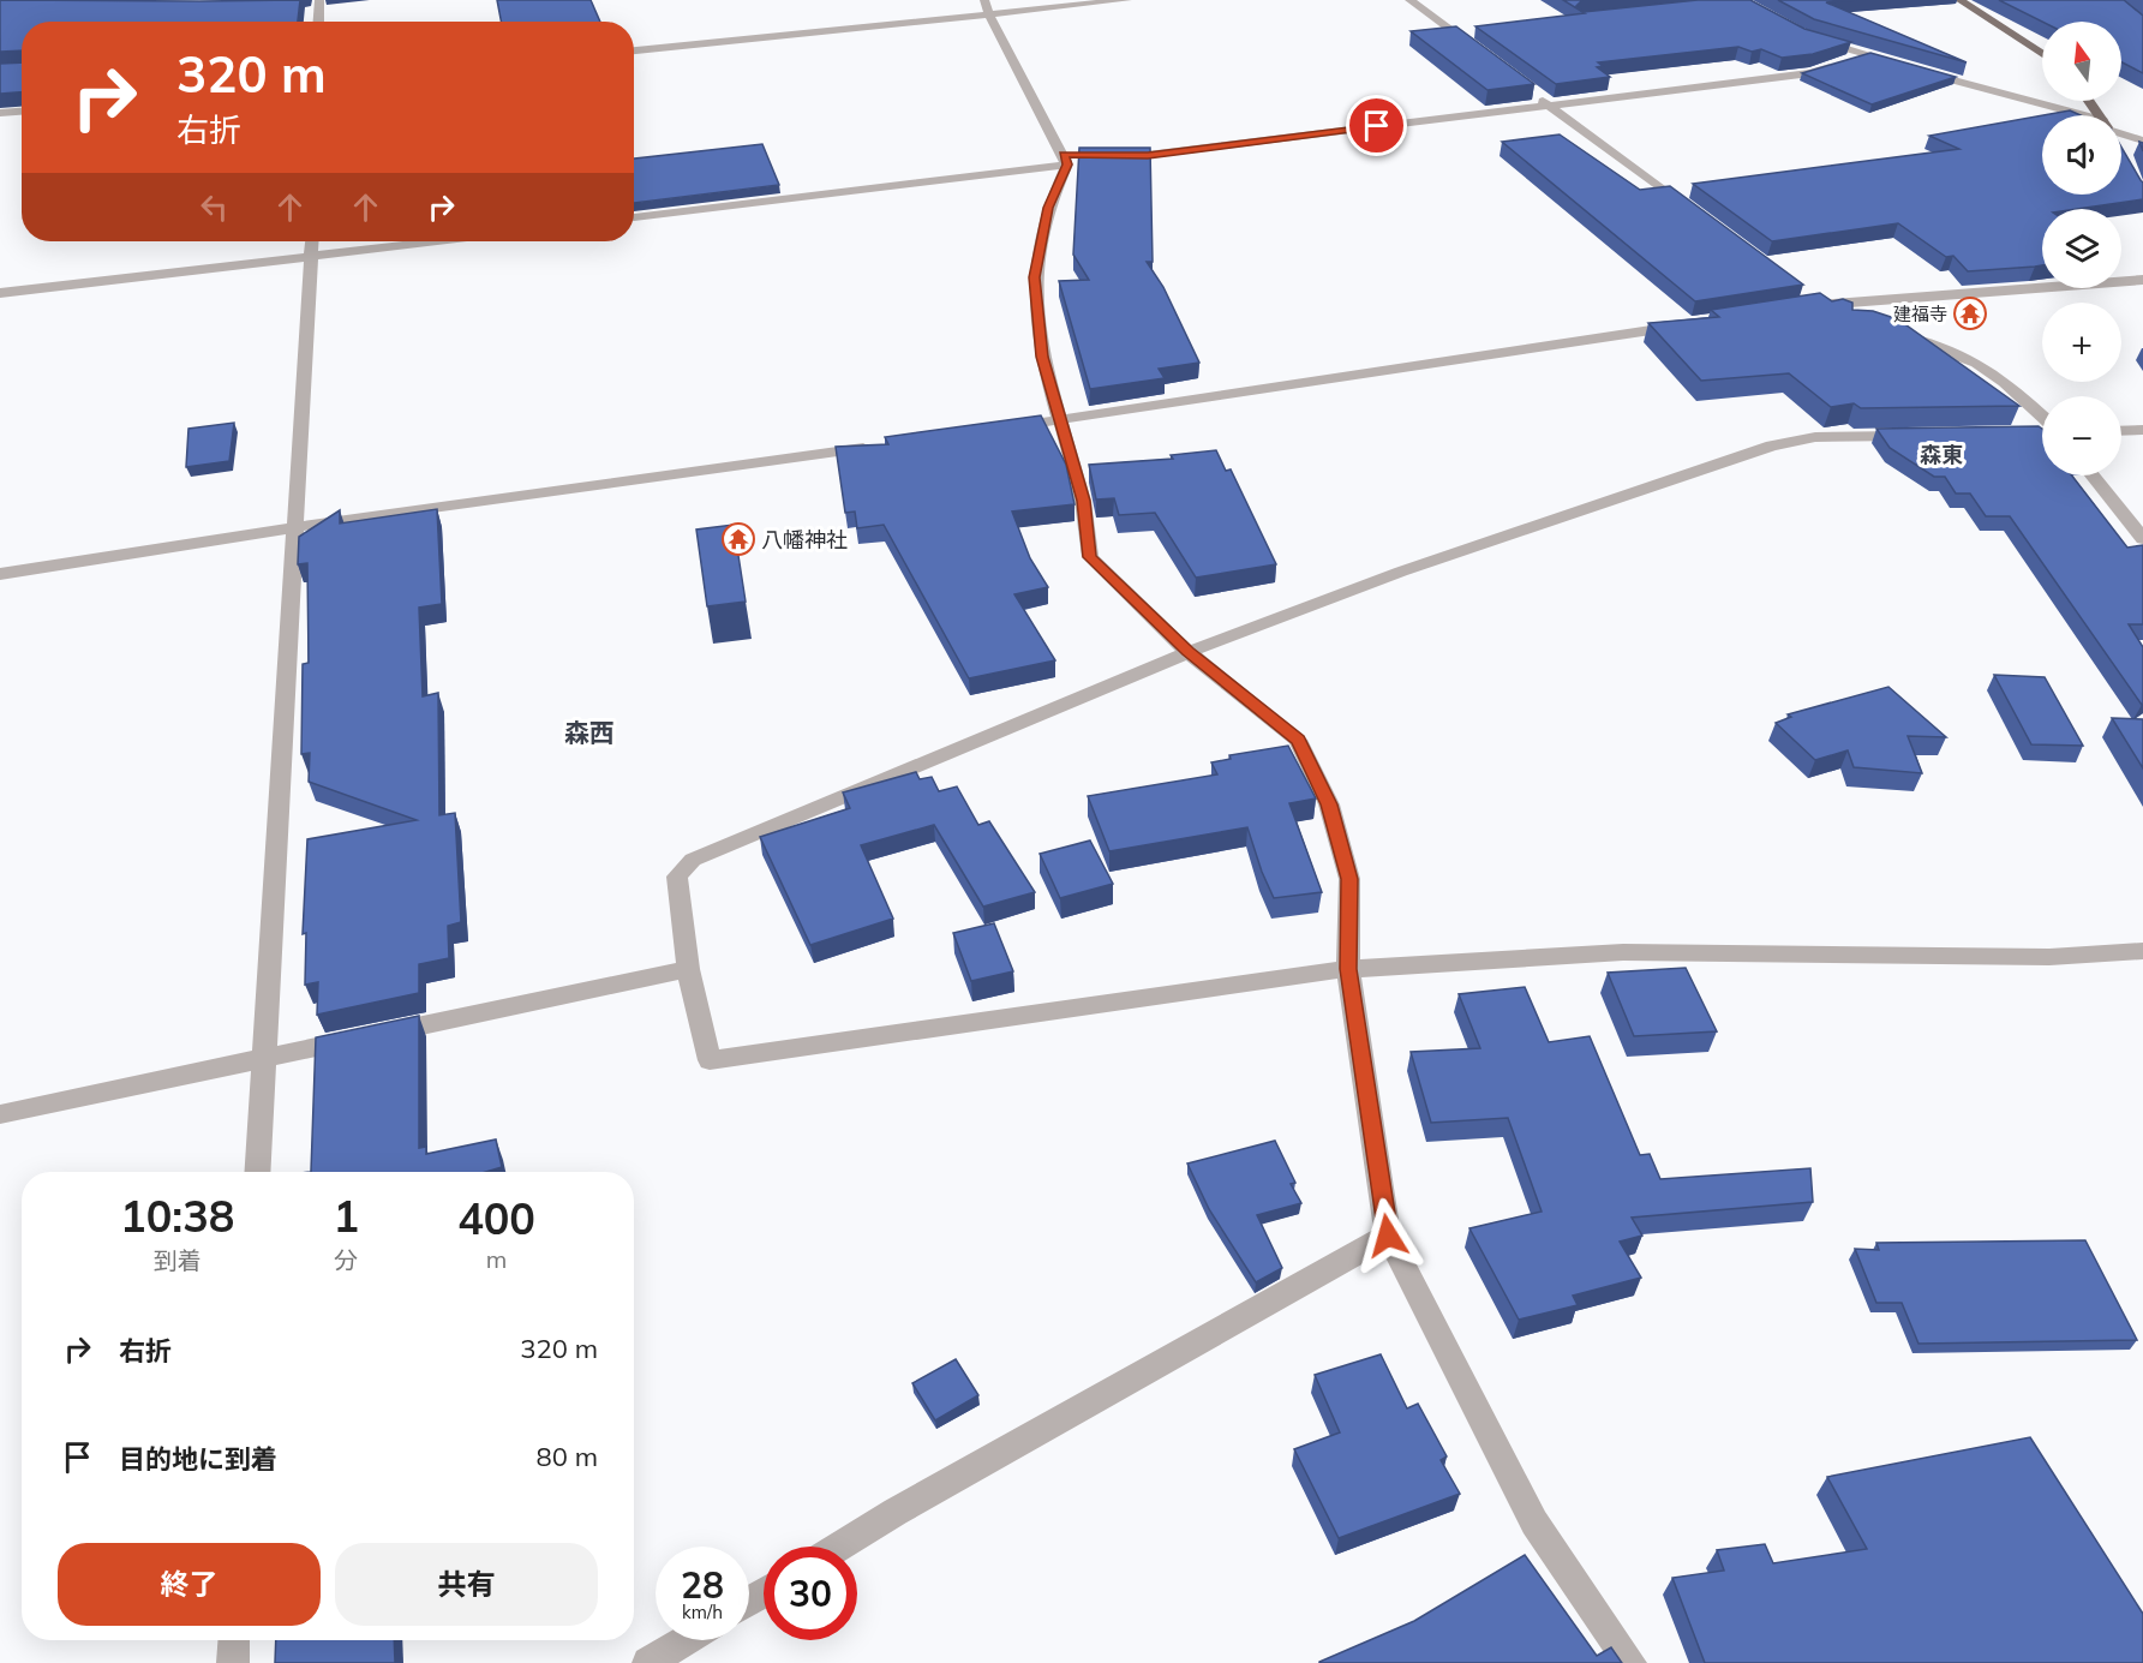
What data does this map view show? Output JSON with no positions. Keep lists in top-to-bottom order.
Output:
{
  "districts": ["森東", "森西"],
  "places": {
    "temple": ["建福寺", "八幡神社"]
  },
  "north": "top",
  "page": {
    "map_buttons": ["+", "−"],
    "turn": ["320 m", "右折"],
    "eta": [
      "10:38",
      "到着",
      "1",
      "分",
      "400",
      "m"
    ],
    "list": [
      {
        "name": "右折",
        "value": "320 m"
      },
      {
        "name": "目的地に到着",
        "value": "80 m"
      }
    ],
    "buttons": ["終了", "共有"],
    "speed": "28 km/h",
    "limit": "30"
  }
}
